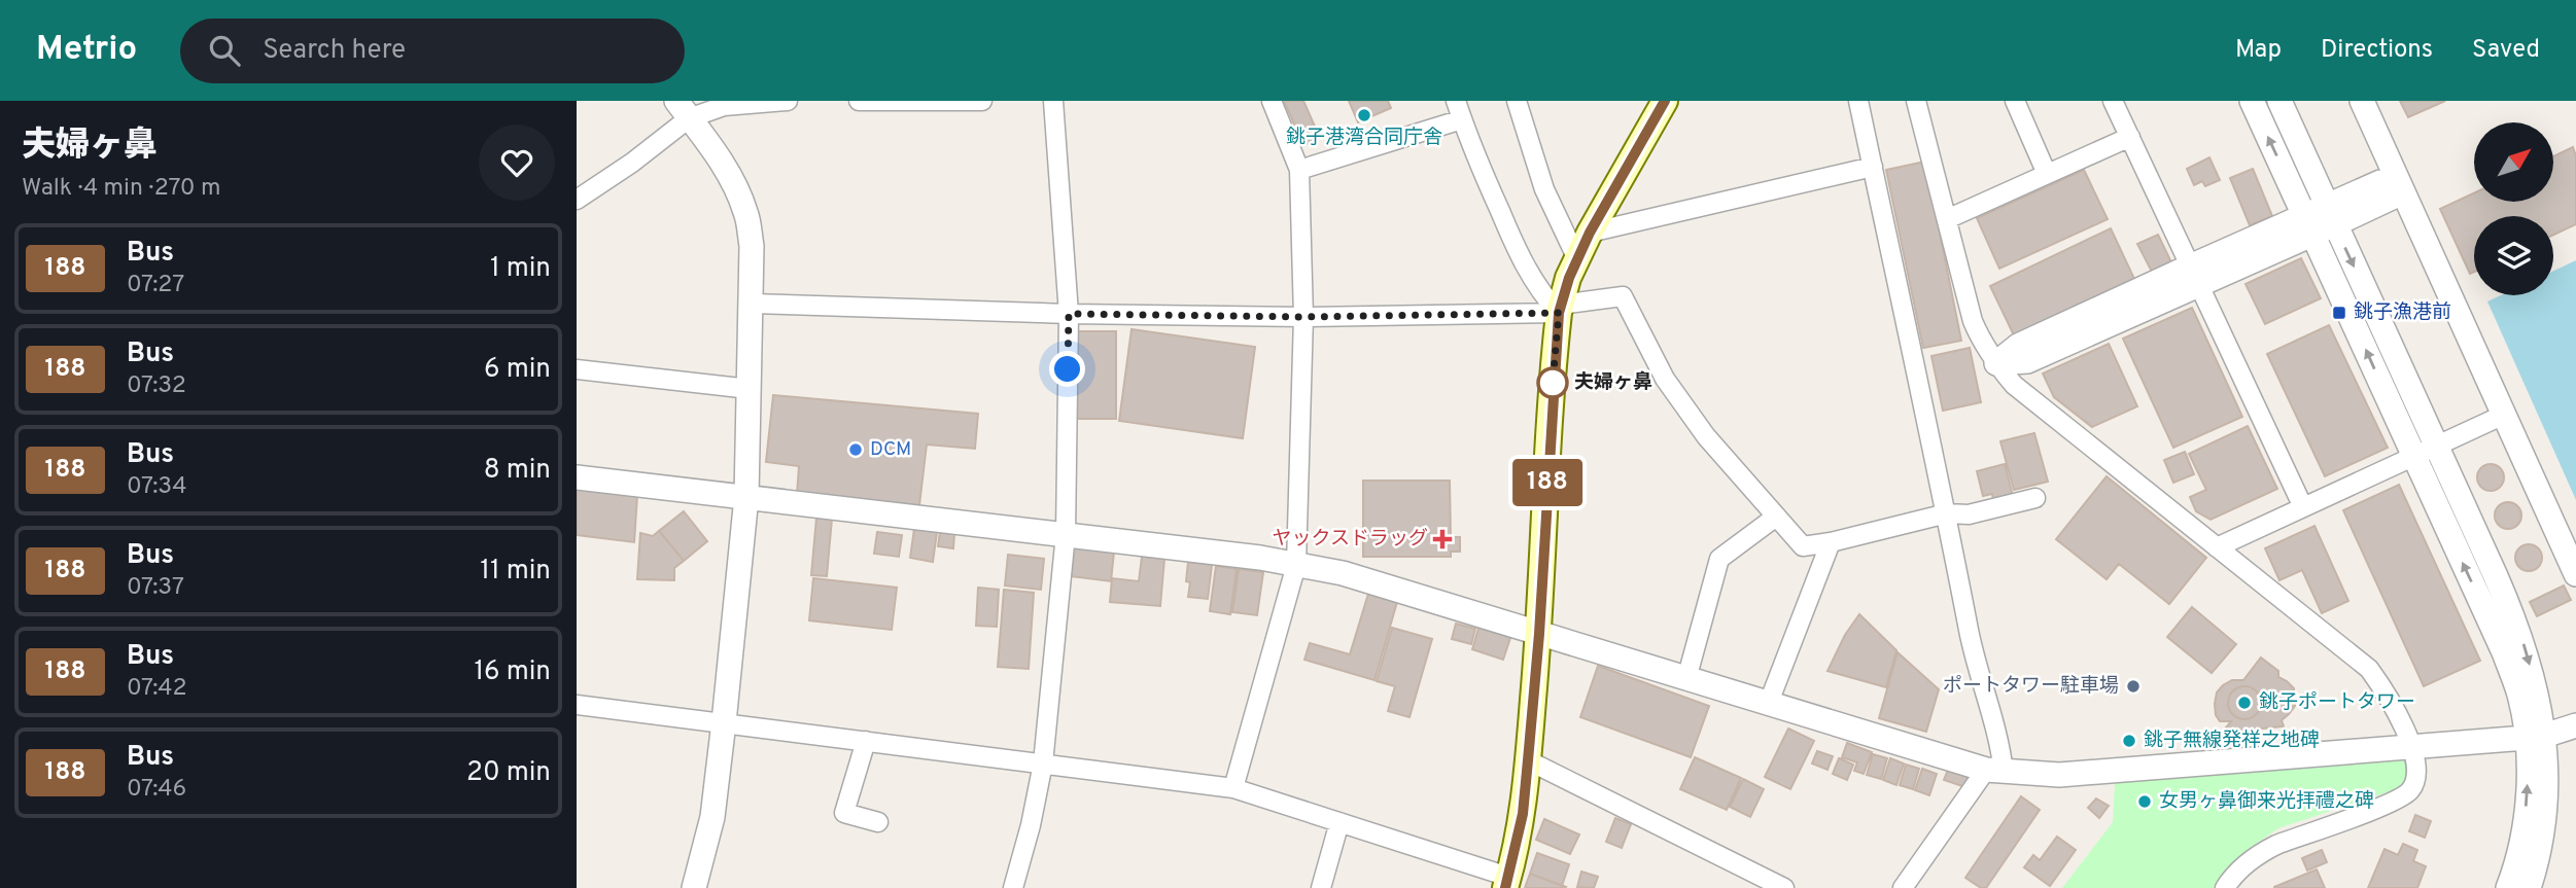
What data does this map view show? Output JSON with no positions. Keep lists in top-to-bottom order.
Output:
{
  "places": {
    "other": [
      "銚子港湾合同庁舎",
      "夫婦ヶ鼻",
      "DCM",
      "ポートタワー駐車場",
      "銚子ポートタワー",
      "銚子無線発祥之地碑",
      "女男ヶ鼻御来光拝禮之碑"
    ],
    "transit": ["銚子漁港前"],
    "health": ["ヤックスドラッグ"]
  },
  "lines": ["bus line 188"],
  "north": "top right",
  "page": {
    "header": "Metrio",
    "search": "Search here",
    "nav": ["Map", "Directions", "Saved"],
    "heading": ["夫婦ヶ鼻", "Walk · 4 min · 270 m"],
    "on_map": "188",
    "list": [
      {
        "mark": "188",
        "name": "Bus",
        "note": "07:27",
        "value": "1 min"
      },
      {
        "mark": "188",
        "name": "Bus",
        "note": "07:32",
        "value": "6 min"
      },
      {
        "mark": "188",
        "name": "Bus",
        "note": "07:34",
        "value": "8 min"
      },
      {
        "mark": "188",
        "name": "Bus",
        "note": "07:37",
        "value": "11 min"
      },
      {
        "mark": "188",
        "name": "Bus",
        "note": "07:42",
        "value": "16 min"
      },
      {
        "mark": "188",
        "name": "Bus",
        "note": "07:46",
        "value": "20 min"
      }
    ]
  }
}
